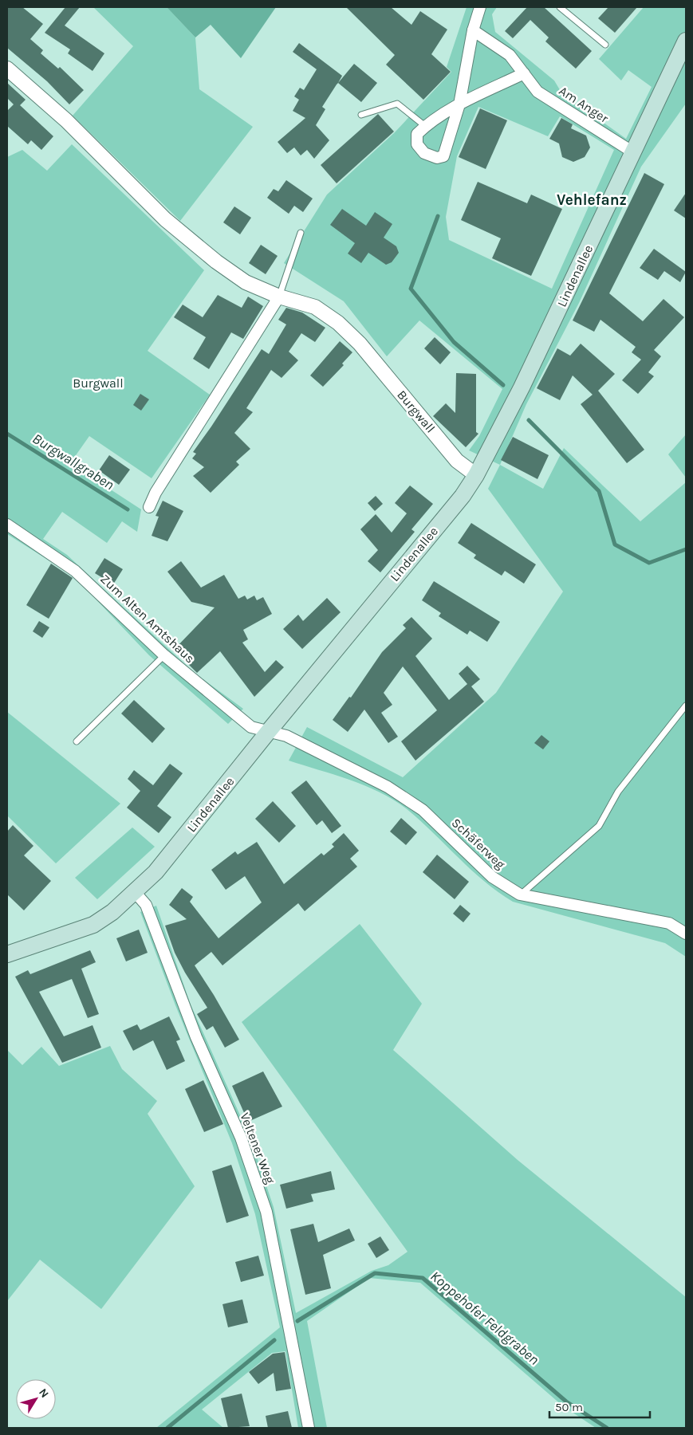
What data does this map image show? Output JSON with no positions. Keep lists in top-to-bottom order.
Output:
{
  "streets": {
    "main road": ["Lindenallee"],
    "street": [
      "Am Anger",
      "Burgwall",
      "Zum Alten Amtshaus",
      "Schäferweg",
      "Veltener Weg"
    ]
  },
  "crossings": [
    ["Am Anger", "Lindenallee"],
    ["Lindenallee", "Burgwall"],
    ["Lindenallee", "Zum Alten Amtshaus"],
    ["Lindenallee", "Schäferweg"],
    ["Lindenallee", "Veltener Weg"],
    ["Zum Alten Amtshaus", "Schäferweg"]
  ],
  "districts": ["Vehlefanz"],
  "water": ["Burgwallgraben", "Koppehofer Feldgraben"],
  "parks": ["Burgwall"],
  "scale_bar": "50 m",
  "north": "top right"
}
